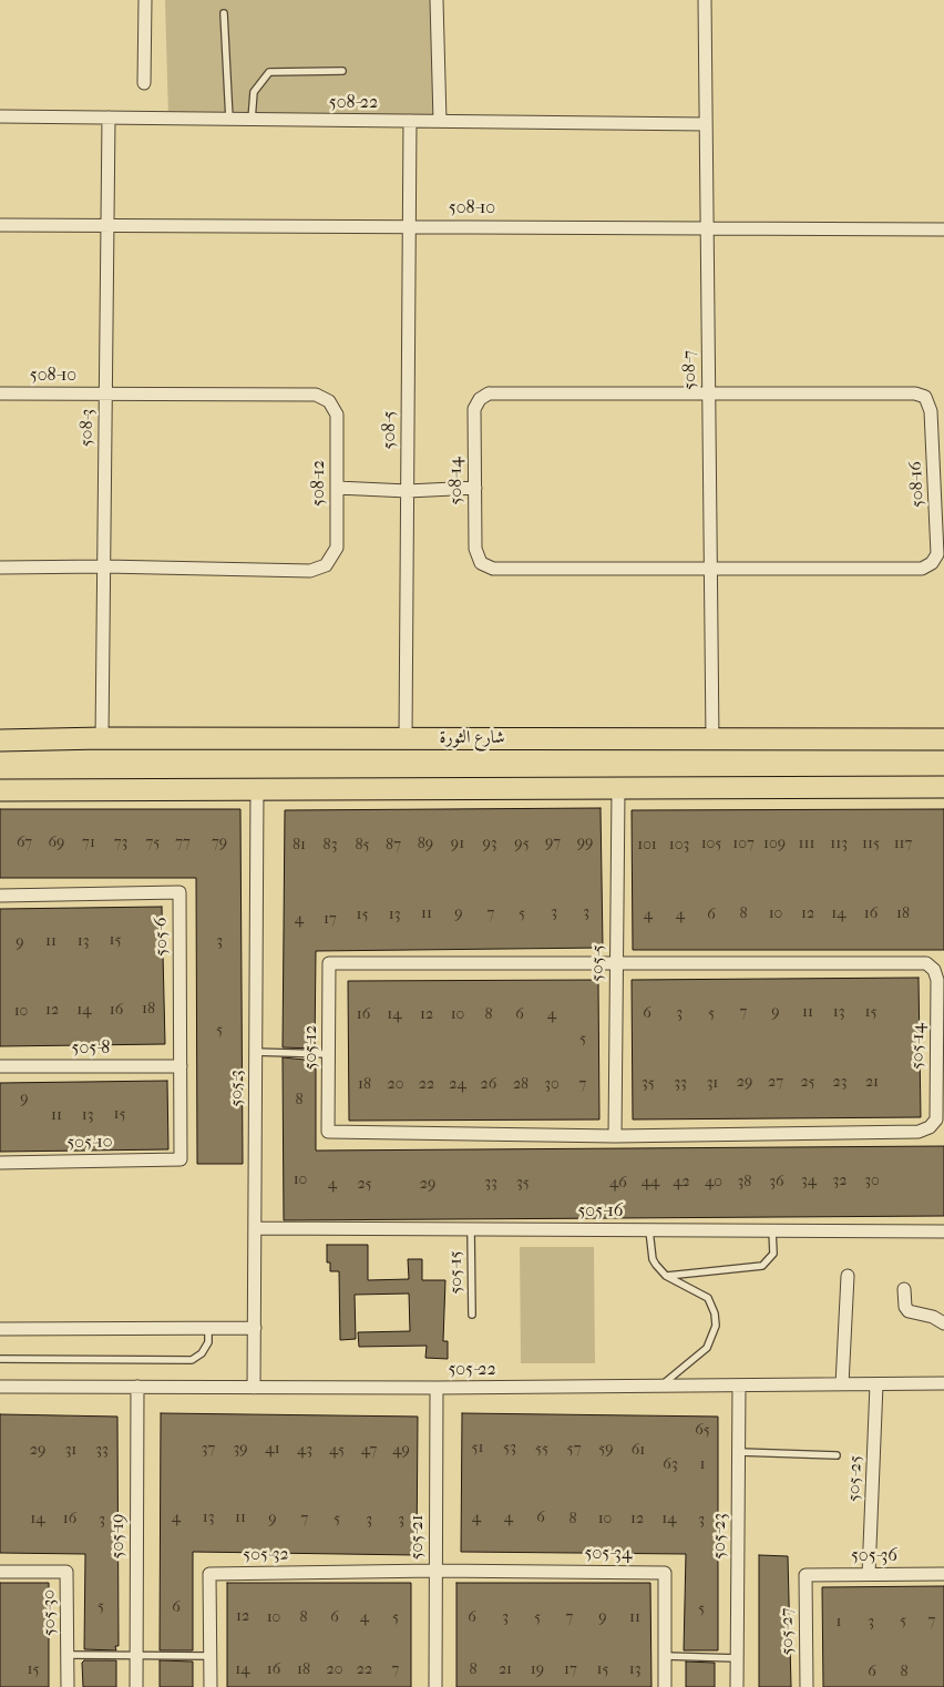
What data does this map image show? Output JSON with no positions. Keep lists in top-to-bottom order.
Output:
{
  "streets": {
    "main road": ["شارع الثورة"],
    "street": [
      "508-22",
      "508-10",
      "508-7",
      "508-3",
      "508-5",
      "508-14",
      "508-12",
      "508-16",
      "505-6",
      "505-5",
      "505-14",
      "505-12",
      "505-8",
      "505-3",
      "505-10",
      "505-16",
      "505-22",
      "505-25",
      "505-19",
      "505-23",
      "505-21",
      "505-34",
      "505-32",
      "505-36",
      "505-30",
      "505-27"
    ],
    "lane": ["505-15"]
  },
  "crossings": [
    ["508-22", "508-7"],
    ["508-22", "508-3"],
    ["508-22", "508-5"],
    ["508-10", "508-7"],
    ["508-10", "508-3"],
    ["508-10", "508-5"],
    ["508-10", "508-12"],
    ["508-7", "508-14"],
    ["508-7", "508-16"],
    ["508-7", "شارع الثورة"],
    ["508-3", "508-12"],
    ["508-3", "شارع الثورة"],
    ["508-5", "شارع الثورة"],
    ["508-14", "508-16"],
    ["505-6", "505-8"],
    ["505-6", "505-10"],
    ["505-5", "505-14"],
    ["505-5", "505-12"],
    ["505-14", "505-12"],
    ["505-3", "505-16"],
    ["505-3", "505-22"],
    ["505-16", "505-15"],
    ["505-22", "505-25"],
    ["505-22", "505-19"],
    ["505-22", "505-23"],
    ["505-22", "505-21"],
    ["505-25", "505-36"],
    ["505-21", "505-34"],
    ["505-21", "505-32"],
    ["505-34", "505-32"],
    ["505-36", "505-27"]
  ],
  "house_numbers": [
    "67",
    "69",
    "71",
    "73",
    "75",
    "77",
    "79",
    "97",
    "99",
    "89",
    "91",
    "93",
    "95",
    "105",
    "107",
    "109",
    "111",
    "113",
    "115",
    "117",
    "81",
    "83",
    "85",
    "87",
    "101",
    "103",
    "3",
    "3",
    "11",
    "9",
    "7",
    "5",
    "8",
    "10",
    "12",
    "14",
    "16",
    "18",
    "15",
    "13",
    "4",
    "4",
    "6",
    "4",
    "17",
    "15",
    "11",
    "13",
    "3",
    "9",
    "18",
    "12",
    "14",
    "16",
    "10",
    "7",
    "9",
    "11",
    "13",
    "15",
    "6",
    "3",
    "5",
    "16",
    "14",
    "12",
    "10",
    "8",
    "6",
    "4",
    "5",
    "5",
    "29",
    "27",
    "25",
    "23",
    "21",
    "35",
    "33",
    "31",
    "18",
    "20",
    "22",
    "24",
    "26",
    "28",
    "30",
    "7",
    "9",
    "8",
    "15",
    "11",
    "13",
    "10",
    "34",
    "32",
    "30",
    "44",
    "42",
    "40",
    "38",
    "36",
    "33",
    "35",
    "46",
    "4",
    "25",
    "29",
    "65",
    "51",
    "53",
    "37",
    "39",
    "41",
    "55",
    "57",
    "59",
    "29",
    "31",
    "33",
    "43",
    "45",
    "47",
    "49",
    "61",
    "63",
    "1",
    "4",
    "13",
    "11",
    "4",
    "4",
    "6",
    "14",
    "16",
    "9",
    "7",
    "5",
    "8",
    "10",
    "12",
    "14",
    "3",
    "3",
    "3",
    "3",
    "5",
    "6",
    "5",
    "12",
    "10",
    "8",
    "6",
    "4",
    "5",
    "6",
    "3",
    "5",
    "7",
    "9",
    "11",
    "5",
    "7",
    "1",
    "3",
    "15",
    "14",
    "16",
    "18",
    "20",
    "22",
    "7",
    "8",
    "21",
    "19",
    "17",
    "15",
    "13",
    "6",
    "8"
  ]
}
